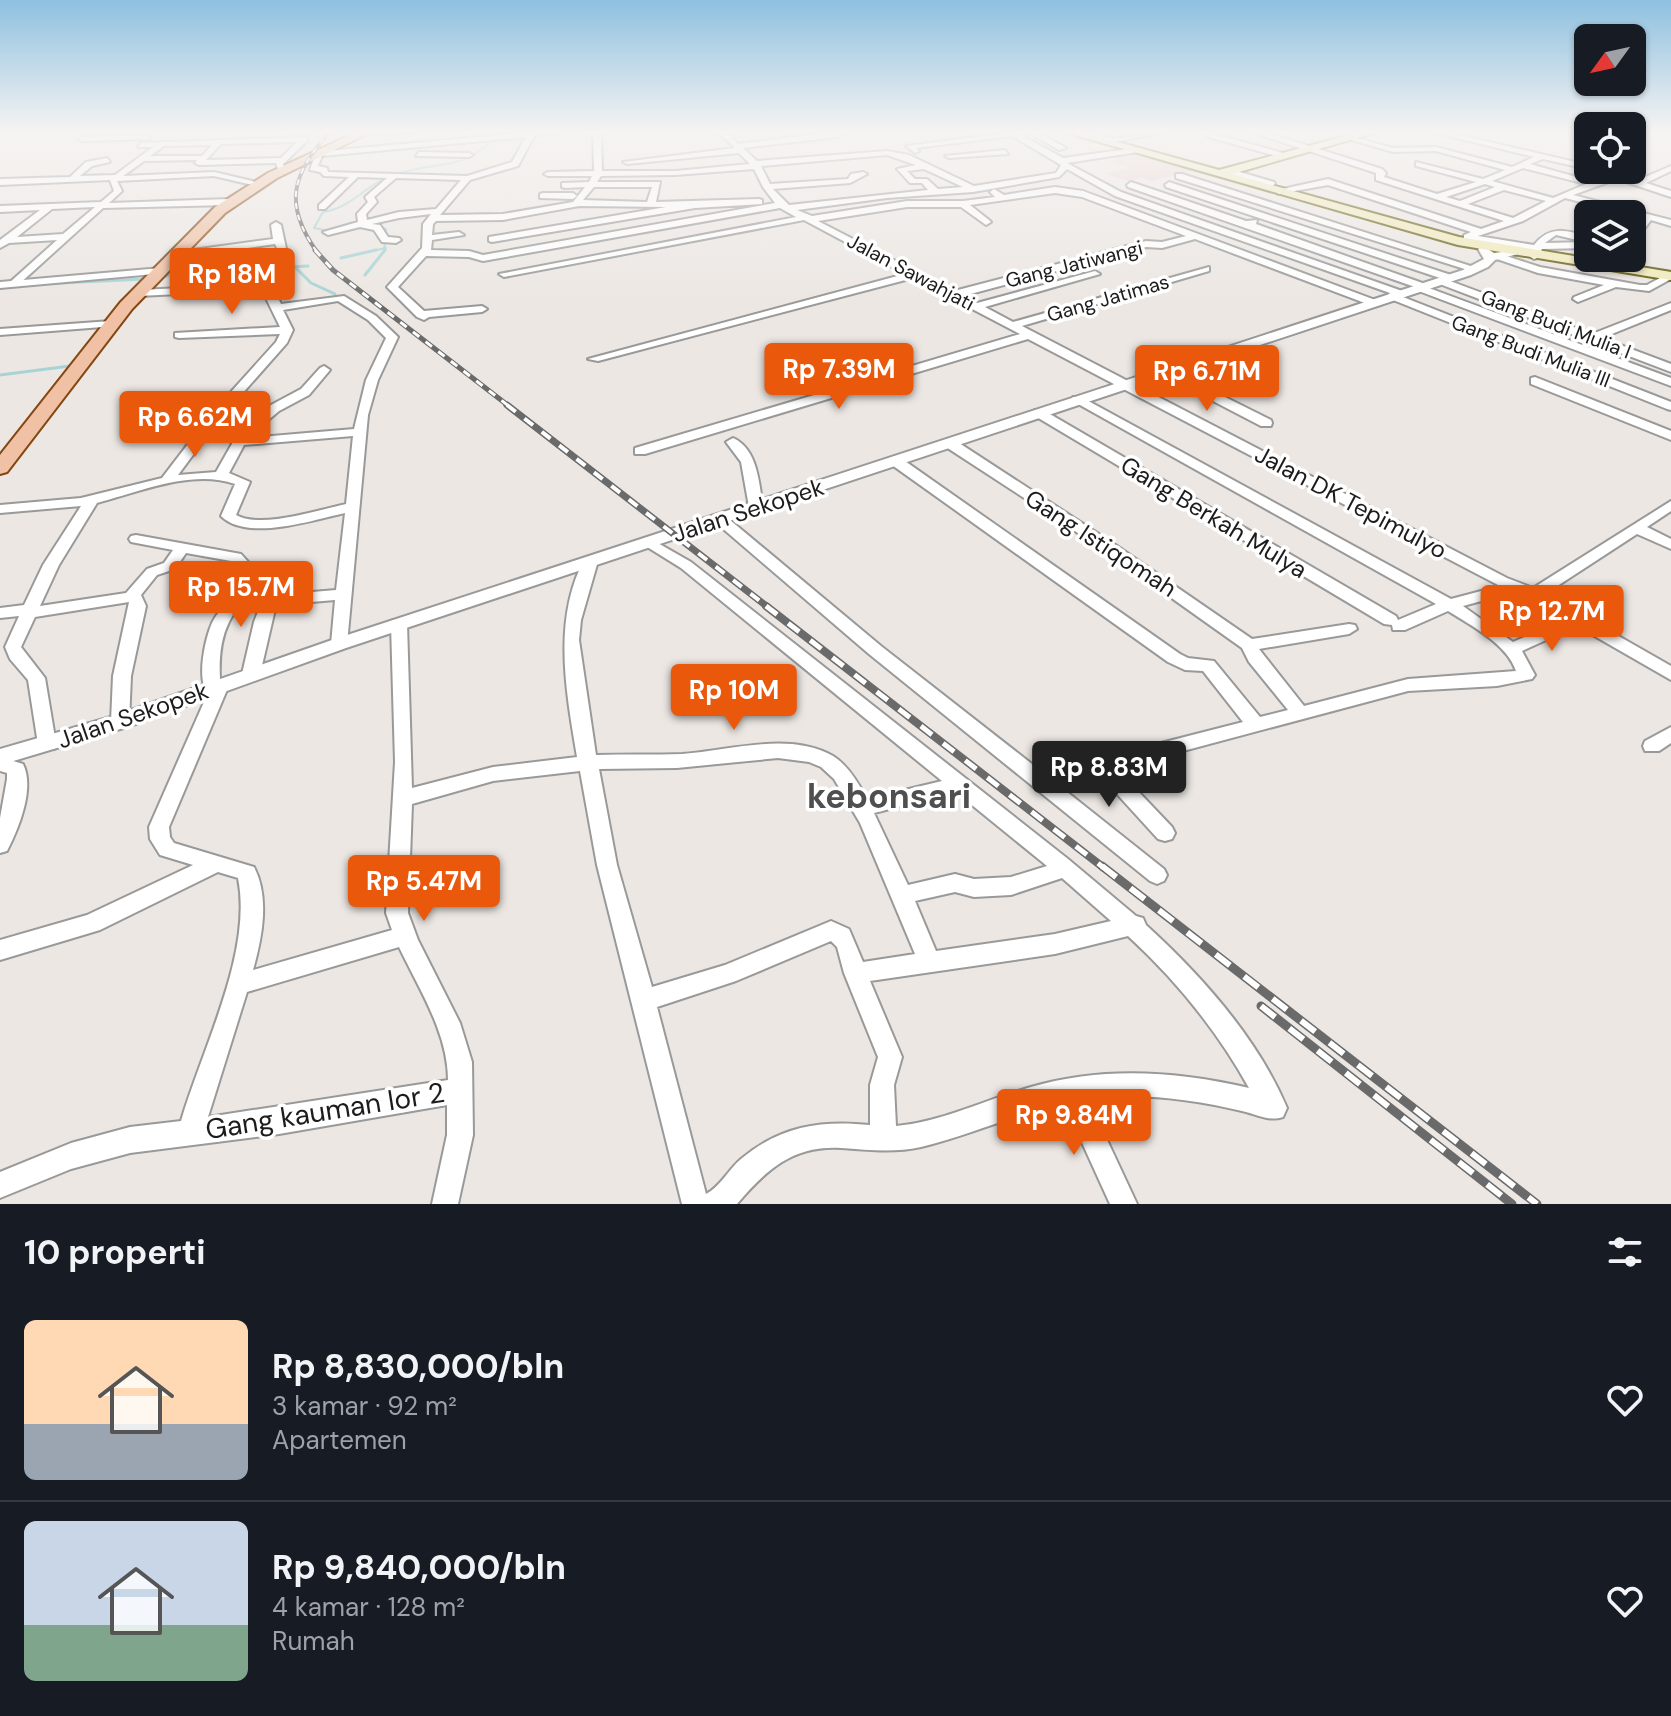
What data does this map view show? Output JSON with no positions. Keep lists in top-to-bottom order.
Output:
{
  "streets": {
    "street": [
      "Gang Jatiwangi",
      "Jalan Sawahjati",
      "Gang Jatimas",
      "Gang Budi Mulia I",
      "Gang Budi Mulia III",
      "Jalan DK Tepimulyo",
      "Jalan Sekopek",
      "Gang Berkah Mulya",
      "Gang Istiqomah",
      "Gang kauman lor 2"
    ]
  },
  "crossings": [
    ["Gang Jatiwangi", "Jalan Sawahjati"],
    ["Jalan Sawahjati", "Gang Jatimas"],
    ["Jalan Sawahjati", "Jalan DK Tepimulyo"],
    ["Jalan Sawahjati", "Jalan Sekopek"],
    ["Gang Budi Mulia I", "Jalan Sekopek"],
    ["Gang Budi Mulia III", "Jalan Sekopek"],
    ["Jalan DK Tepimulyo", "Jalan Sekopek"],
    ["Jalan Sekopek", "Gang Berkah Mulya"],
    ["Jalan Sekopek", "Gang Istiqomah"],
    ["Jalan Sekopek", "Gang kauman lor 2"]
  ],
  "districts": ["kebonsari"],
  "north": "bottom left",
  "page": {
    "price": [
      "Rp 18M",
      "Rp 7.39M",
      "Rp 6.71M",
      "Rp 6.62M",
      "Rp 15.7M",
      "Rp 12.7M",
      "Rp 10M",
      "Rp 8.83M",
      "Rp 5.47M",
      "Rp 9.84M"
    ],
    "heading": "10 properti",
    "list": [
      {
        "name": "Rp 8,830,000/bln",
        "note": "3 kamar · 92 m² · Apartemen"
      },
      {
        "name": "Rp 9,840,000/bln",
        "note": "4 kamar · 128 m² · Rumah"
      }
    ]
  }
}
